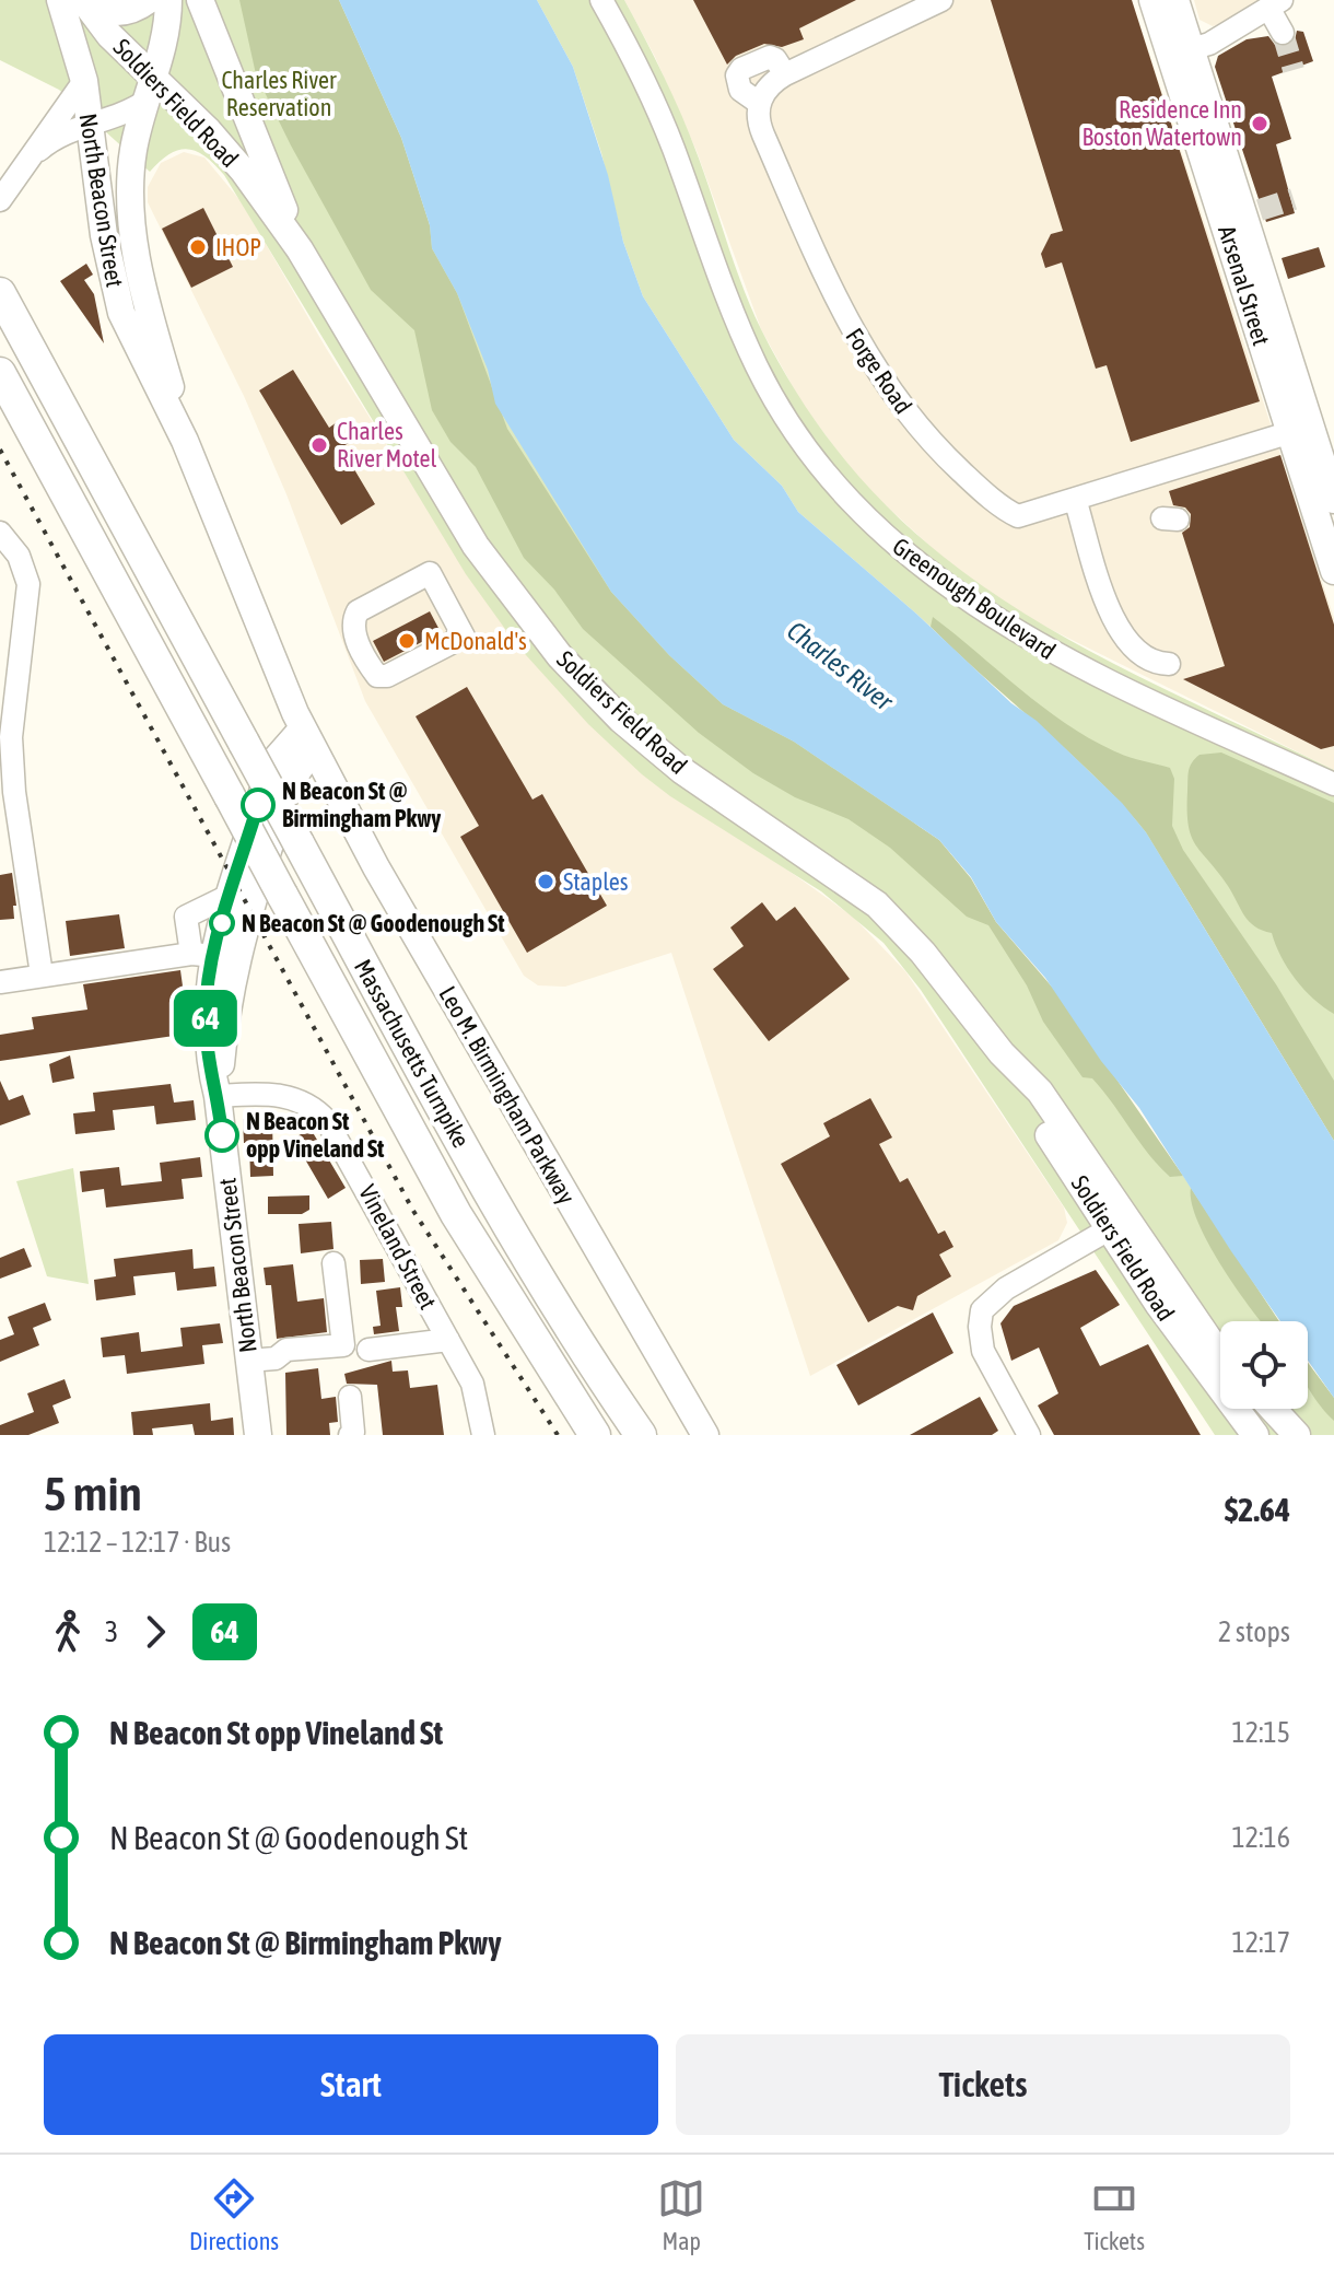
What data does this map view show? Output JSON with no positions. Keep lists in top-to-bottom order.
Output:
{
  "streets": {
    "highway": ["Massachusetts Turnpike"],
    "main road": [
      "Soldiers Field Road",
      "North Beacon Street",
      "Arsenal Street",
      "Leo M. Birmingham Parkway"
    ],
    "street": ["Forge Road", "Greenough Boulevard", "Vineland Street"]
  },
  "crossings": [
    ["Soldiers Field Road", "North Beacon Street"],
    ["North Beacon Street", "Leo M. Birmingham Parkway"],
    ["North Beacon Street", "Vineland Street"],
    ["Arsenal Street", "Forge Road"]
  ],
  "water": ["Charles River"],
  "parks": ["Charles River Reservation"],
  "places": [
    "Residence Inn Boston Watertown",
    "IHOP",
    "Charles River Motel",
    "McDonald's",
    "N Beacon St @ Birmingham Pkwy",
    "Staples",
    "N Beacon St @ Goodenough St",
    "N Beacon St opp Vineland St"
  ],
  "lines": ["bus line 64"],
  "page": {
    "on_map": "64",
    "heading": ["5 min", "12:12 – 12:17 · Bus", "$2.64"],
    "legs": ["3", "64", "2 stops"],
    "list": [
      {
        "name": "N Beacon St opp Vineland St",
        "value": "12:15"
      },
      {
        "name": "N Beacon St @ Goodenough St",
        "value": "12:16"
      },
      {
        "name": "N Beacon St @ Birmingham Pkwy",
        "value": "12:17"
      }
    ],
    "buttons": ["Start", "Tickets"],
    "tabs": ["Directions", "Map", "Tickets"]
  }
}
